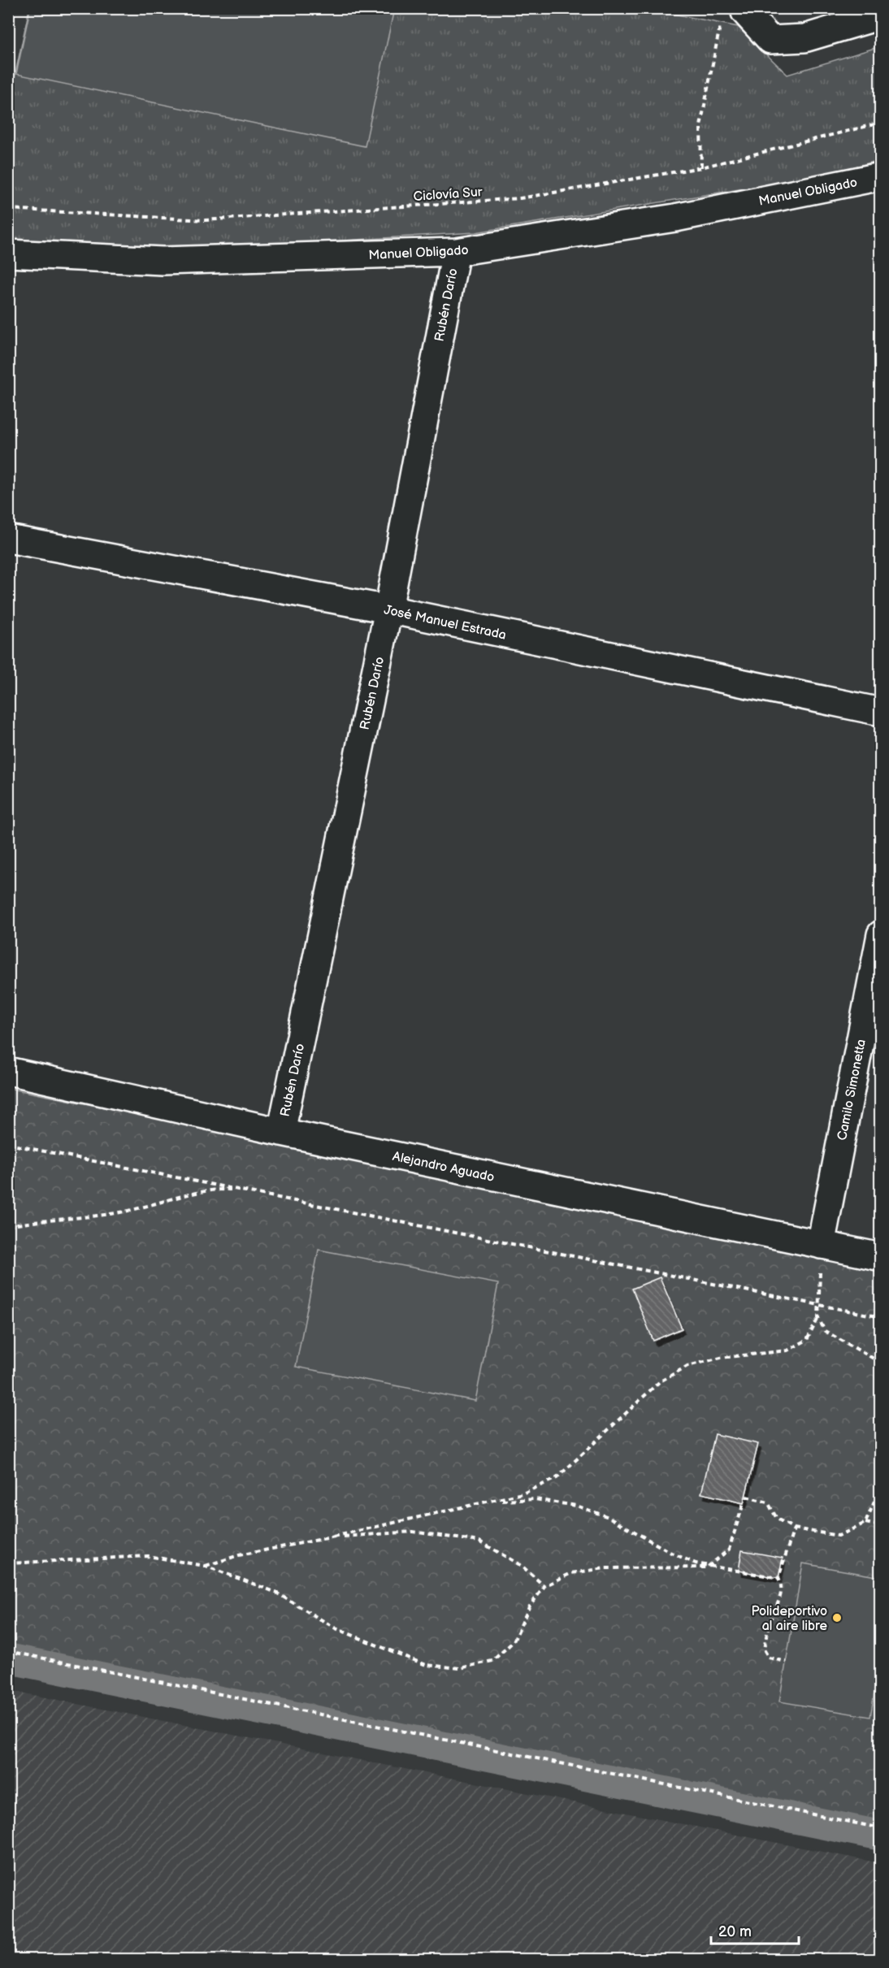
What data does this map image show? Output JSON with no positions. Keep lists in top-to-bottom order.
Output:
{
  "streets": {
    "street": [
      "Manuel Obligado",
      "Rubén Darío",
      "José Manuel Estrada",
      "Camilo Simonetta",
      "Alejandro Aguado"
    ],
    "path": ["Ciclovía Sur"]
  },
  "crossings": [
    ["Manuel Obligado", "Rubén Darío"],
    ["Rubén Darío", "José Manuel Estrada"],
    ["Rubén Darío", "Alejandro Aguado"],
    ["Camilo Simonetta", "Alejandro Aguado"]
  ],
  "places": ["Polideportivo al aire libre"],
  "scale_bar": "20 m"
}
